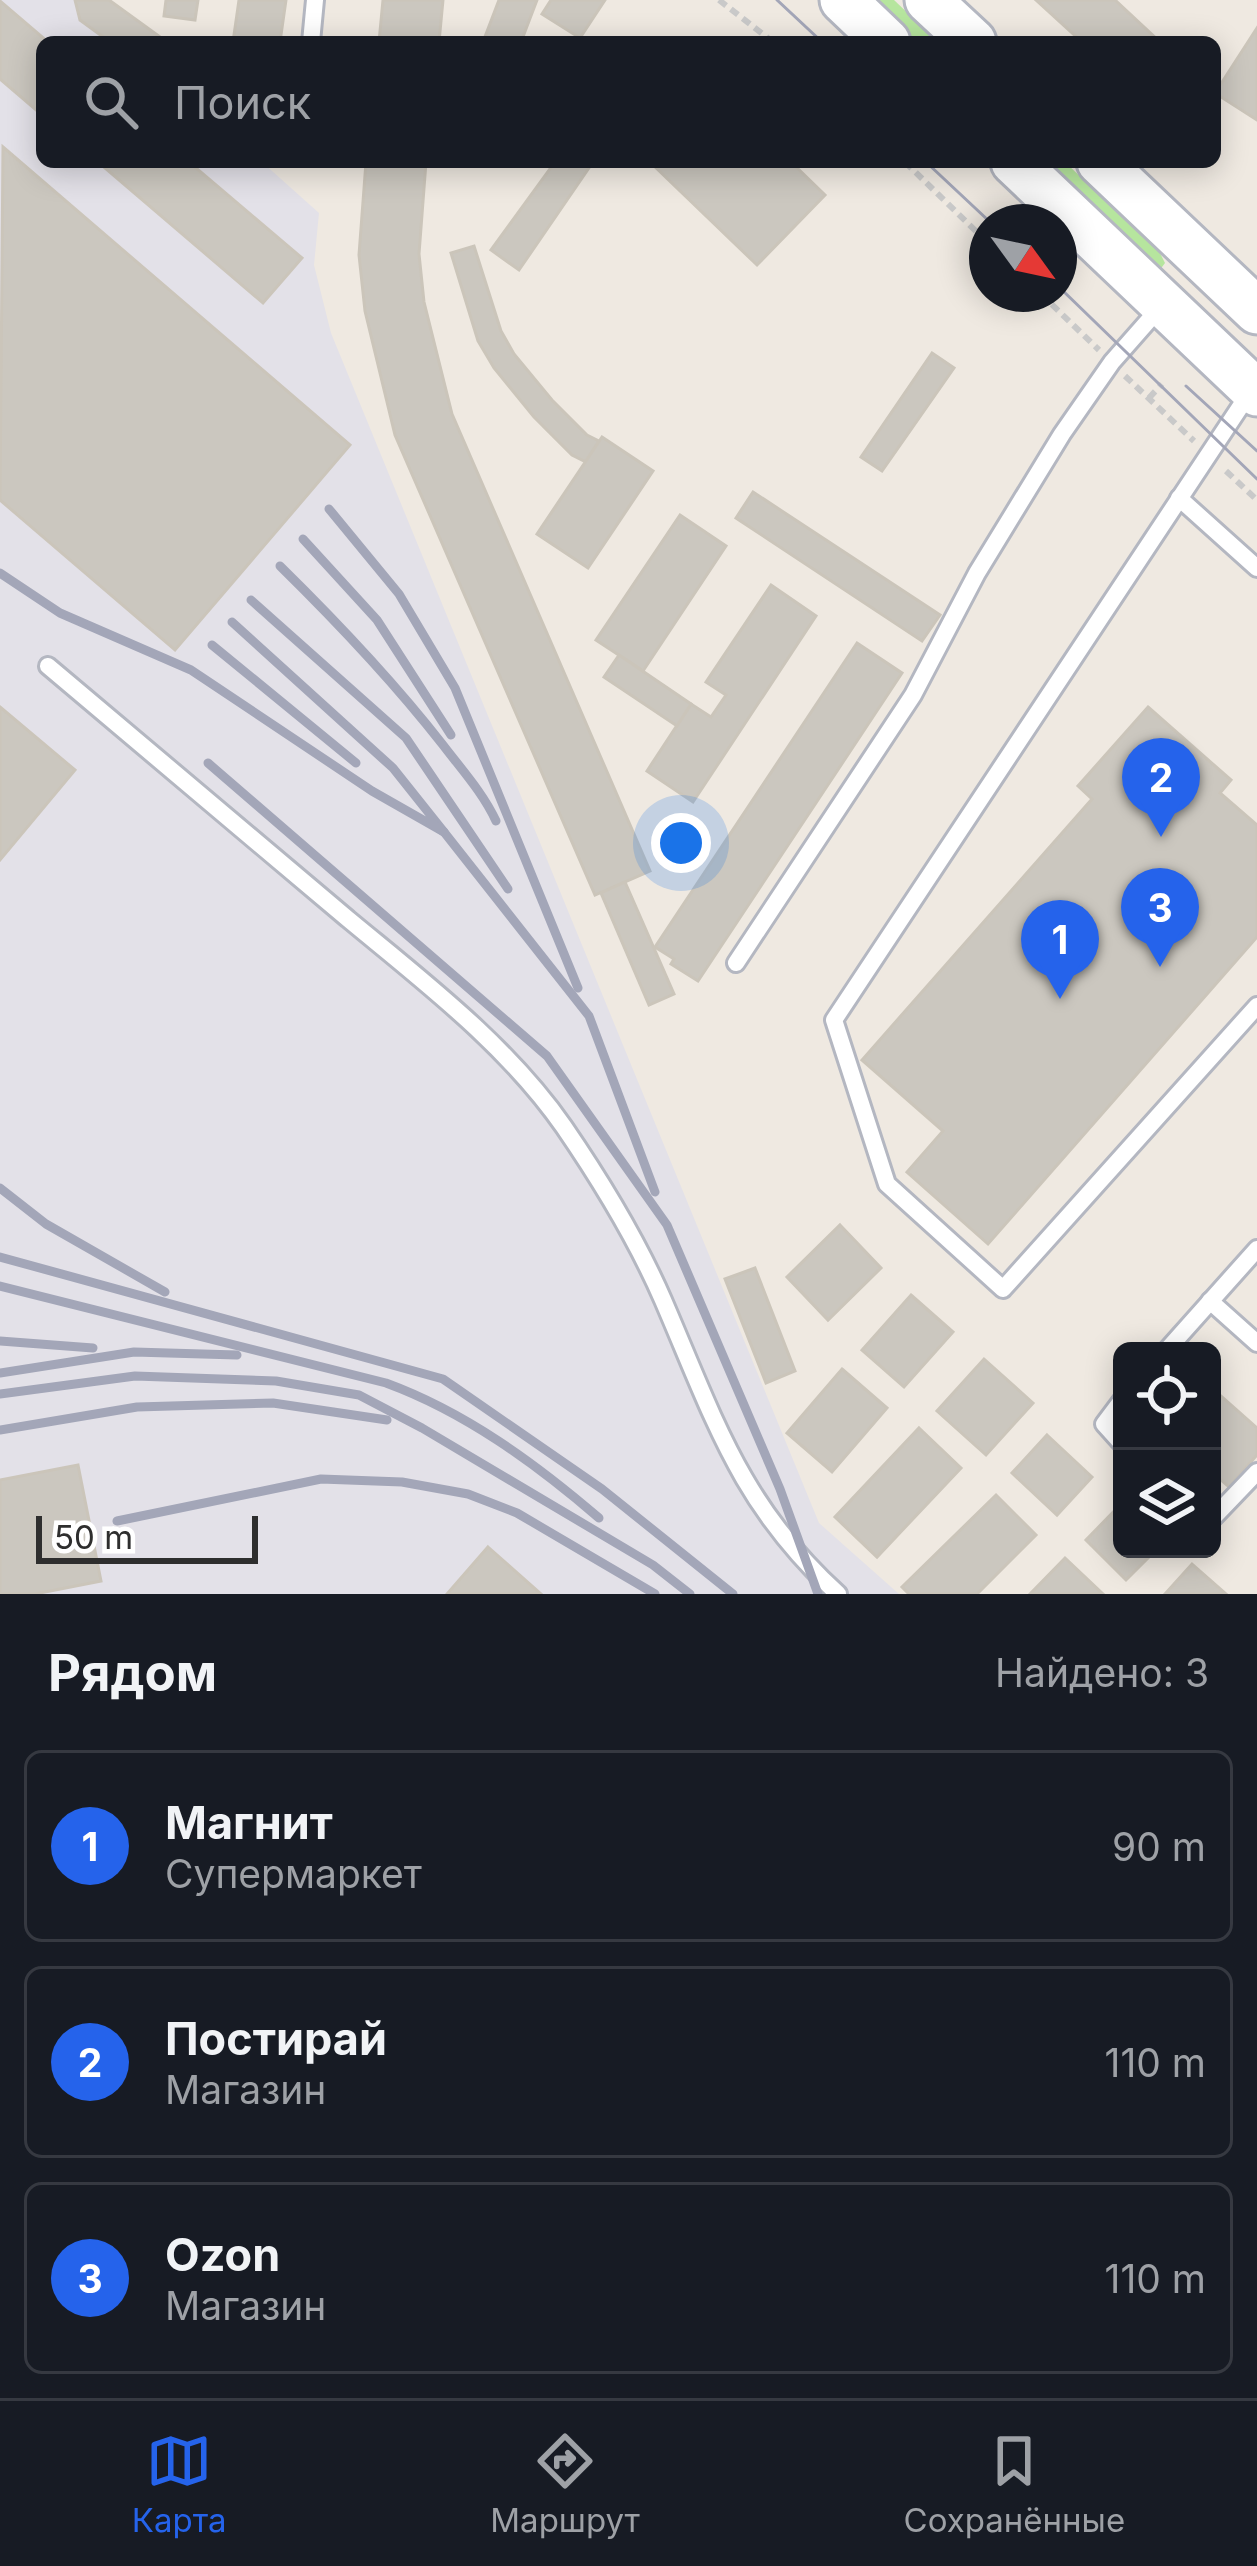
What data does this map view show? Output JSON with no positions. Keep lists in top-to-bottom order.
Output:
{
  "scale_bar": "50 m",
  "north": "bottom right",
  "page": {
    "search": "Поиск",
    "pins": ["2", "3", "1"],
    "scale": "50 m",
    "heading": ["Рядом", "Найдено: 3"],
    "list": [
      {
        "mark": "1",
        "name": "Магнит",
        "note": "Супермаркет",
        "value": "90 m"
      },
      {
        "mark": "2",
        "name": "Постирай",
        "note": "Магазин",
        "value": "110 m"
      },
      {
        "mark": "3",
        "name": "Ozon",
        "note": "Магазин",
        "value": "110 m"
      }
    ],
    "nav": ["Карта", "Маршрут", "Сохранённые"]
  }
}
